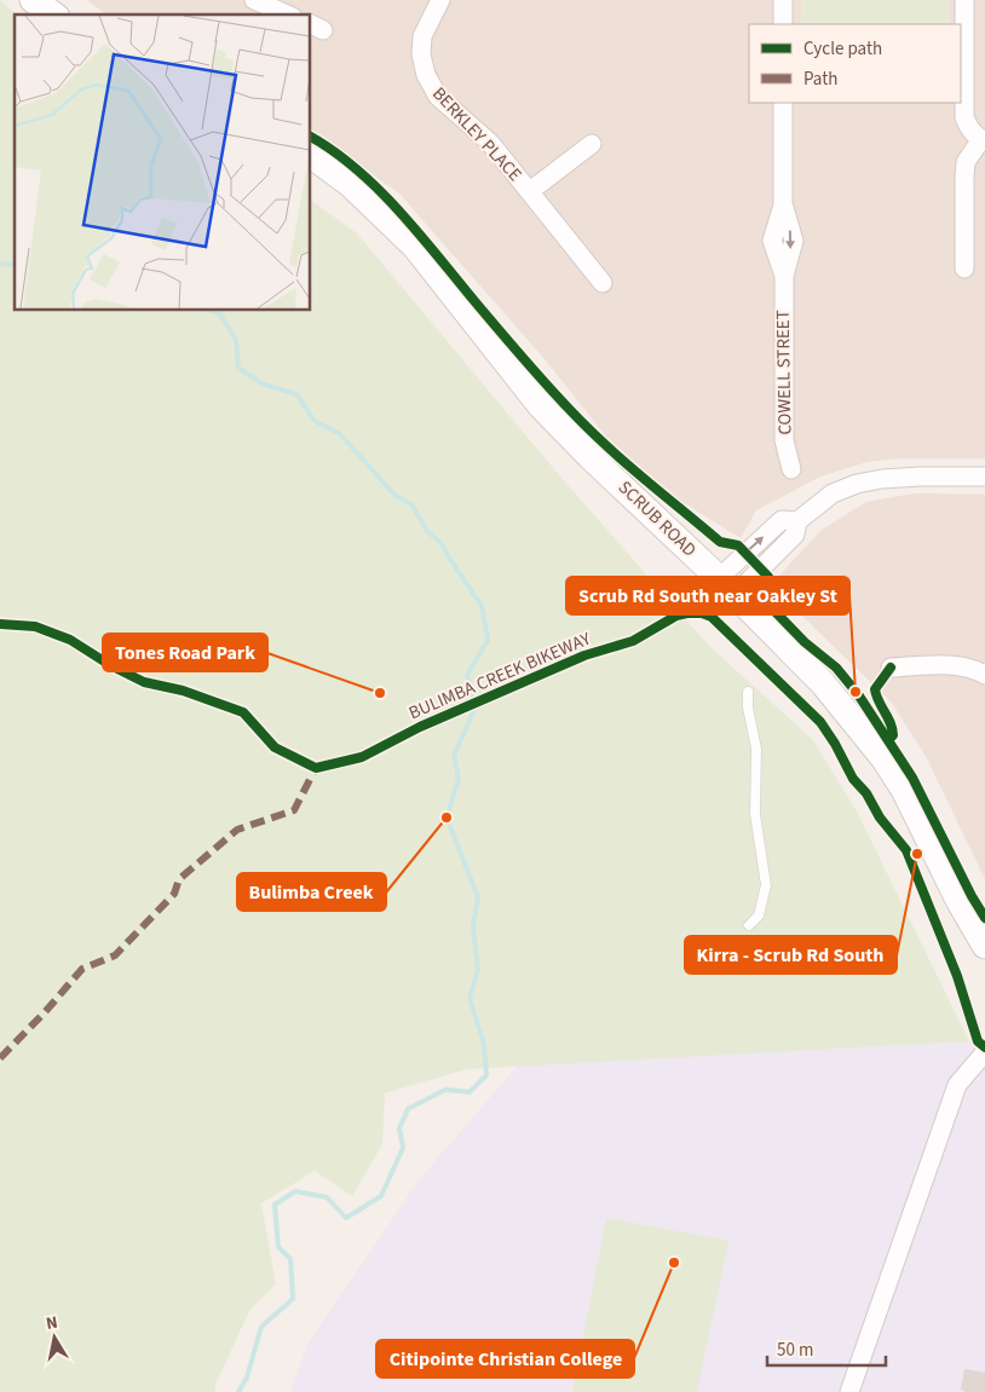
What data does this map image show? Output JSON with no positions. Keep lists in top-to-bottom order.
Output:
{
  "streets": {
    "street": ["BERKLEY PLACE", "COWELL STREET", "SCRUB ROAD"],
    "cycle path": ["BULIMBA CREEK BIKEWAY"]
  },
  "places": [
    "Scrub Rd South near Oakley St",
    "Tones Road Park",
    "Bulimba Creek",
    "Kirra - Scrub Rd South",
    "Citipointe Christian College"
  ],
  "legend": ["Cycle path", "Path"],
  "scale_bar": "50 m",
  "north": "top"
}
